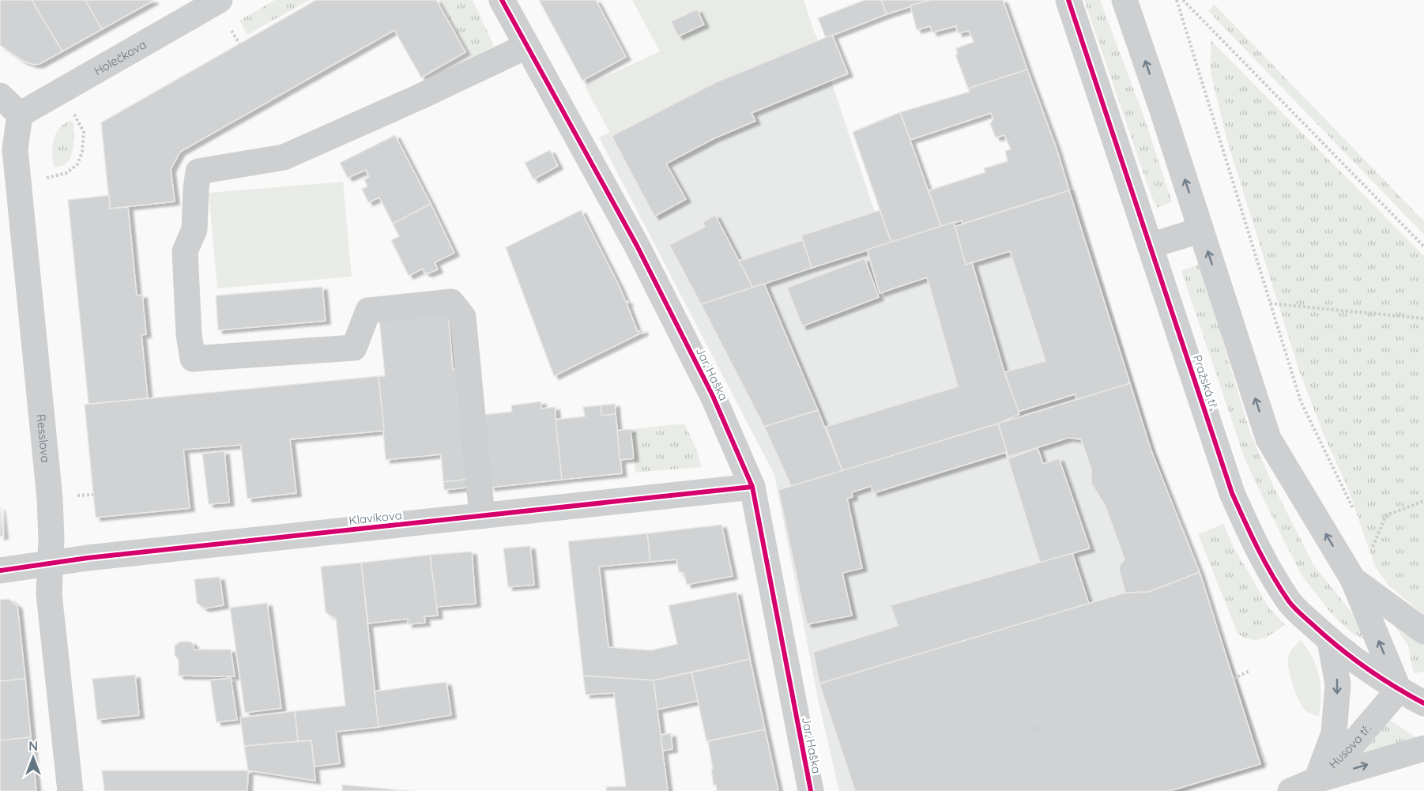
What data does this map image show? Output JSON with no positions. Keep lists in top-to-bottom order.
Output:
{
  "streets": {
    "street": [
      "Holečkova",
      "Jar. Haška",
      "Pražská tř.",
      "Resslova",
      "Klavíkova",
      "Husova tř."
    ]
  },
  "crossings": [
    ["Holečkova", "Resslova"],
    ["Jar. Haška", "Klavíkova"],
    ["Pražská tř.", "Husova tř."],
    ["Resslova", "Klavíkova"]
  ],
  "north": "top"
}
